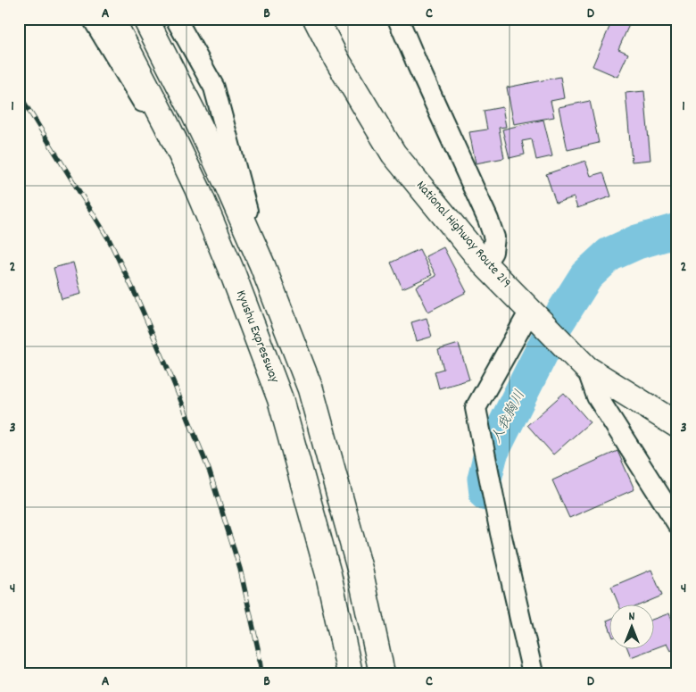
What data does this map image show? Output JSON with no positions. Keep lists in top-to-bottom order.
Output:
{
  "streets": {
    "highway": ["National Highway Route 219", "Kyushu Expressway"]
  },
  "water": ["人我胸川"],
  "north": "top",
  "grid": {
    "columns": [
      "A",
      "B",
      "C",
      "D"
    ],
    "rows": [
      "1",
      "2",
      "3",
      "4"
    ]
  }
}
